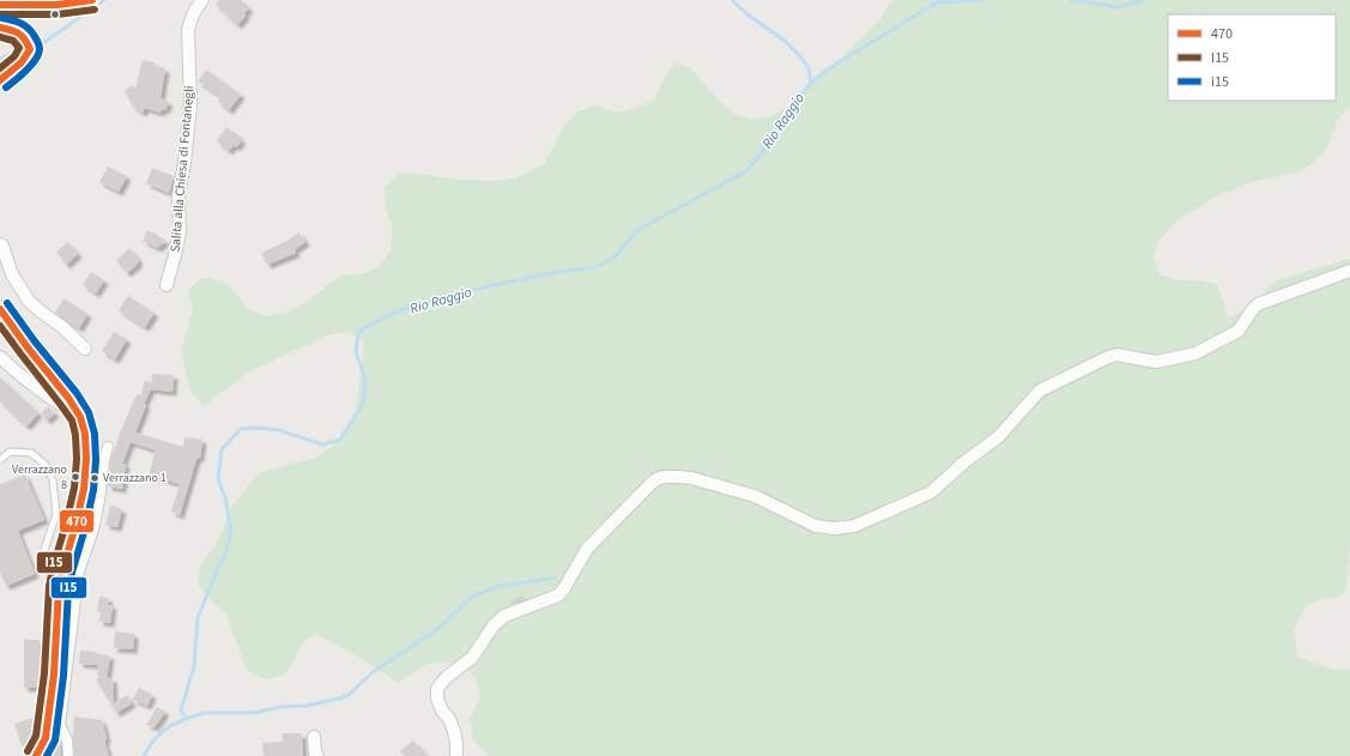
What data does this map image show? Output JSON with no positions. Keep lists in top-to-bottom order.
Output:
{
  "streets": {
    "street": ["Salita alla Chiesa di Fontanegli"]
  },
  "water": ["Rio Raggio"],
  "places": ["Verrazzano 8", "Verrazzano 1"],
  "lines": ["transit line 470", "transit line I15", "transit line i15"],
  "legend": ["470", "I15", "i15"]
}
